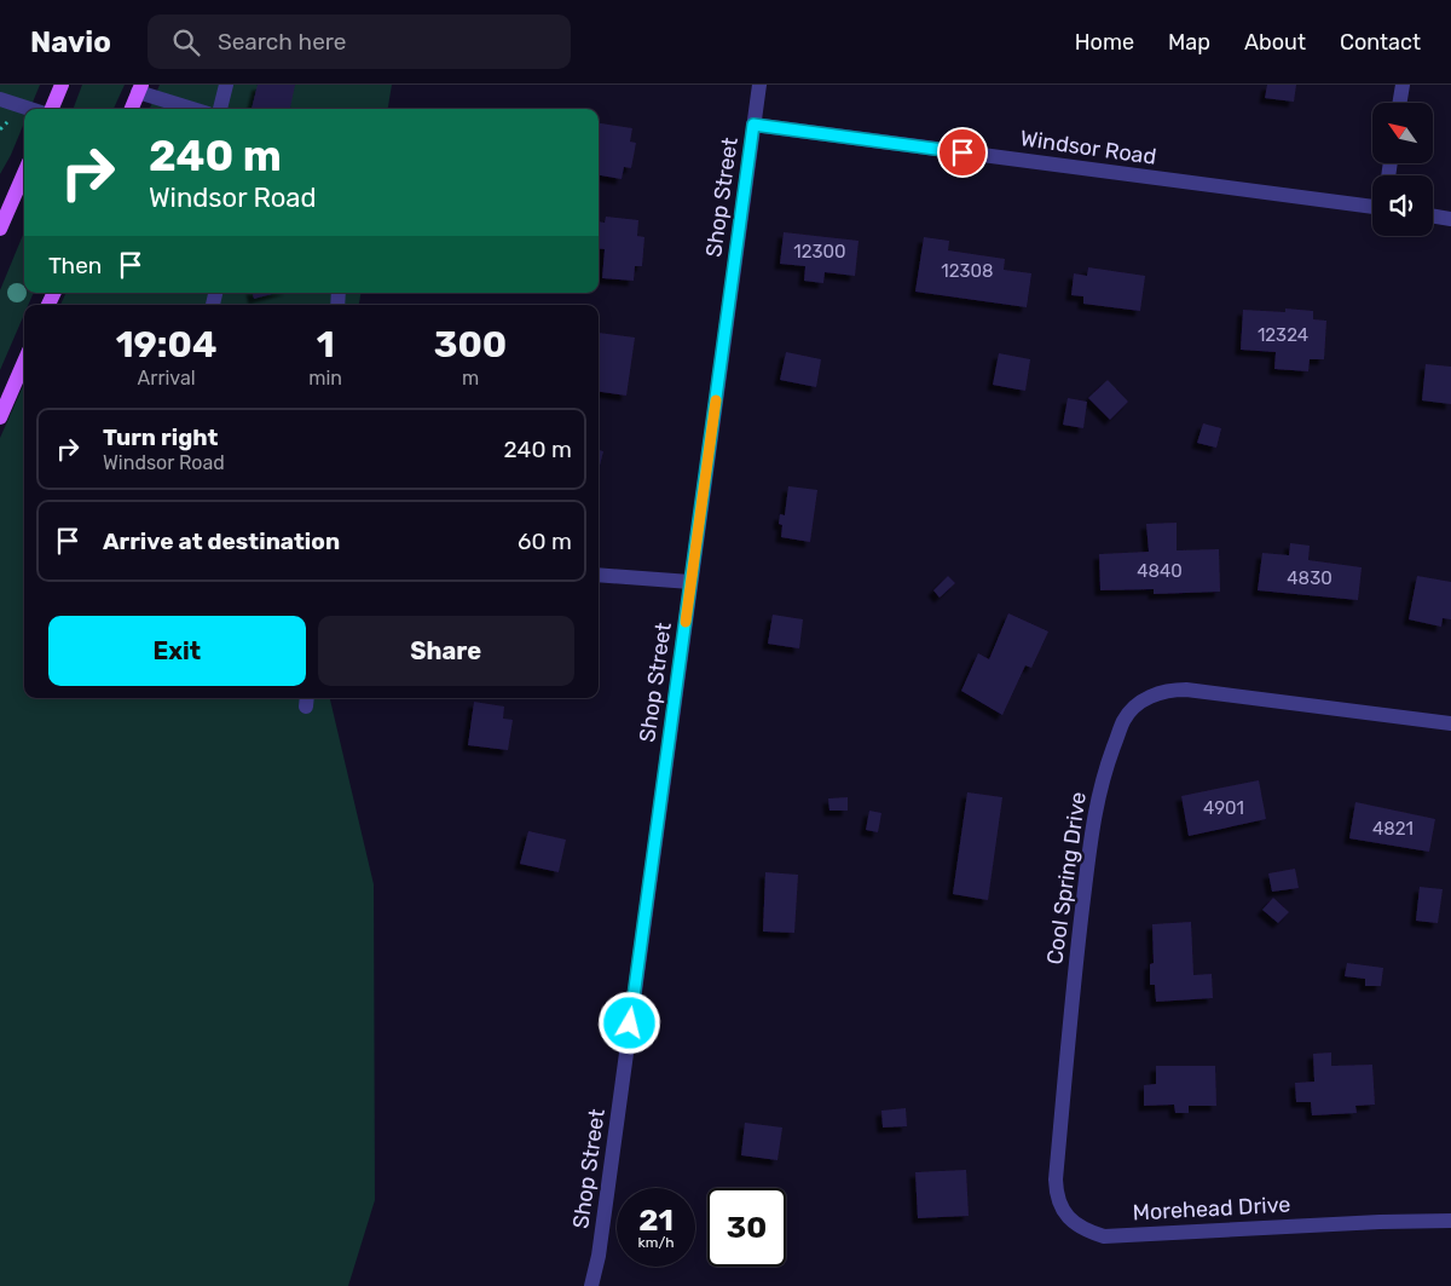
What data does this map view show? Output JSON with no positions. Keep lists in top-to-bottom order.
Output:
{
  "streets": {
    "street": [
      "Windsor Road",
      "Shop Street",
      "Cool Spring Drive",
      "Morehead Drive"
    ]
  },
  "crossings": [
    ["Windsor Road", "Shop Street"],
    ["Cool Spring Drive", "Morehead Drive"]
  ],
  "house_numbers": [
    "12300",
    "12308",
    "12324",
    "4840",
    "4830",
    "4901",
    "4821"
  ],
  "north": "top left",
  "page": {
    "header": "Navio",
    "search": "Search here",
    "nav": [
      "Home",
      "Map",
      "About",
      "Contact"
    ],
    "turn": ["240 m", "Windsor Road"],
    "then": "Then",
    "eta": [
      "19:04",
      "Arrival",
      "1",
      "min",
      "300",
      "m"
    ],
    "list": [
      {
        "name": "Turn right",
        "note": "Windsor Road",
        "value": "240 m"
      },
      {
        "name": "Arrive at destination",
        "value": "60 m"
      }
    ],
    "buttons": ["Exit", "Share"],
    "speed": "21 km/h",
    "limit": "30"
  }
}
